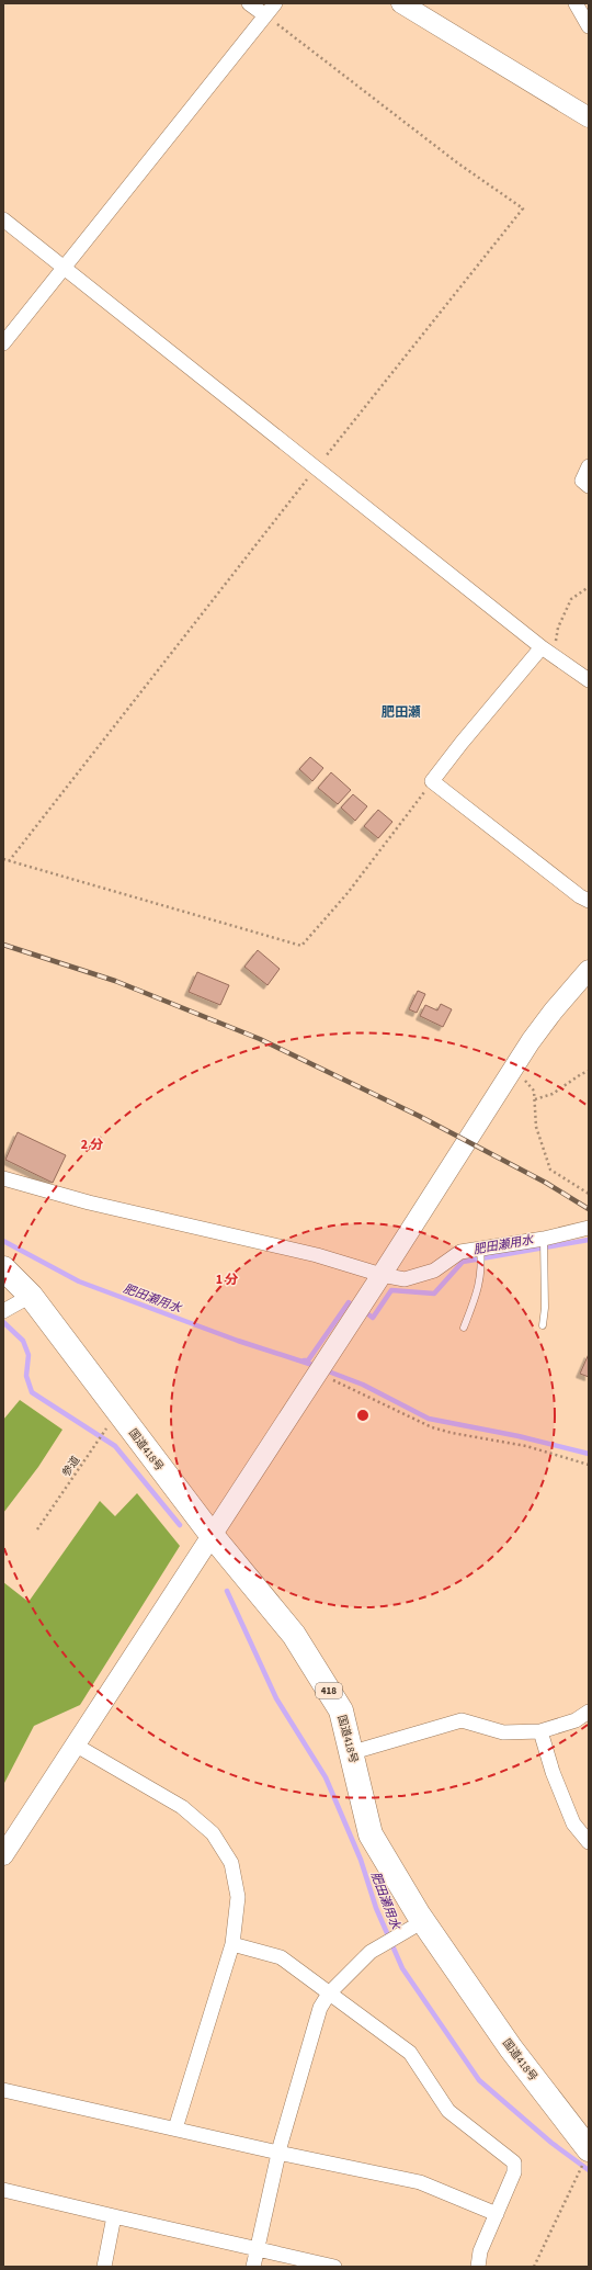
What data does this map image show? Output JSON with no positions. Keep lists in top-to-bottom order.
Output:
{
  "streets": {
    "highway": ["国道418号", "418"],
    "path": ["参道"]
  },
  "crossings": [
    ["国道418号", "参道"]
  ],
  "districts": ["肥田瀬"],
  "water": ["肥田瀬用水"],
  "rings": ["2 分", "1 分"]
}
